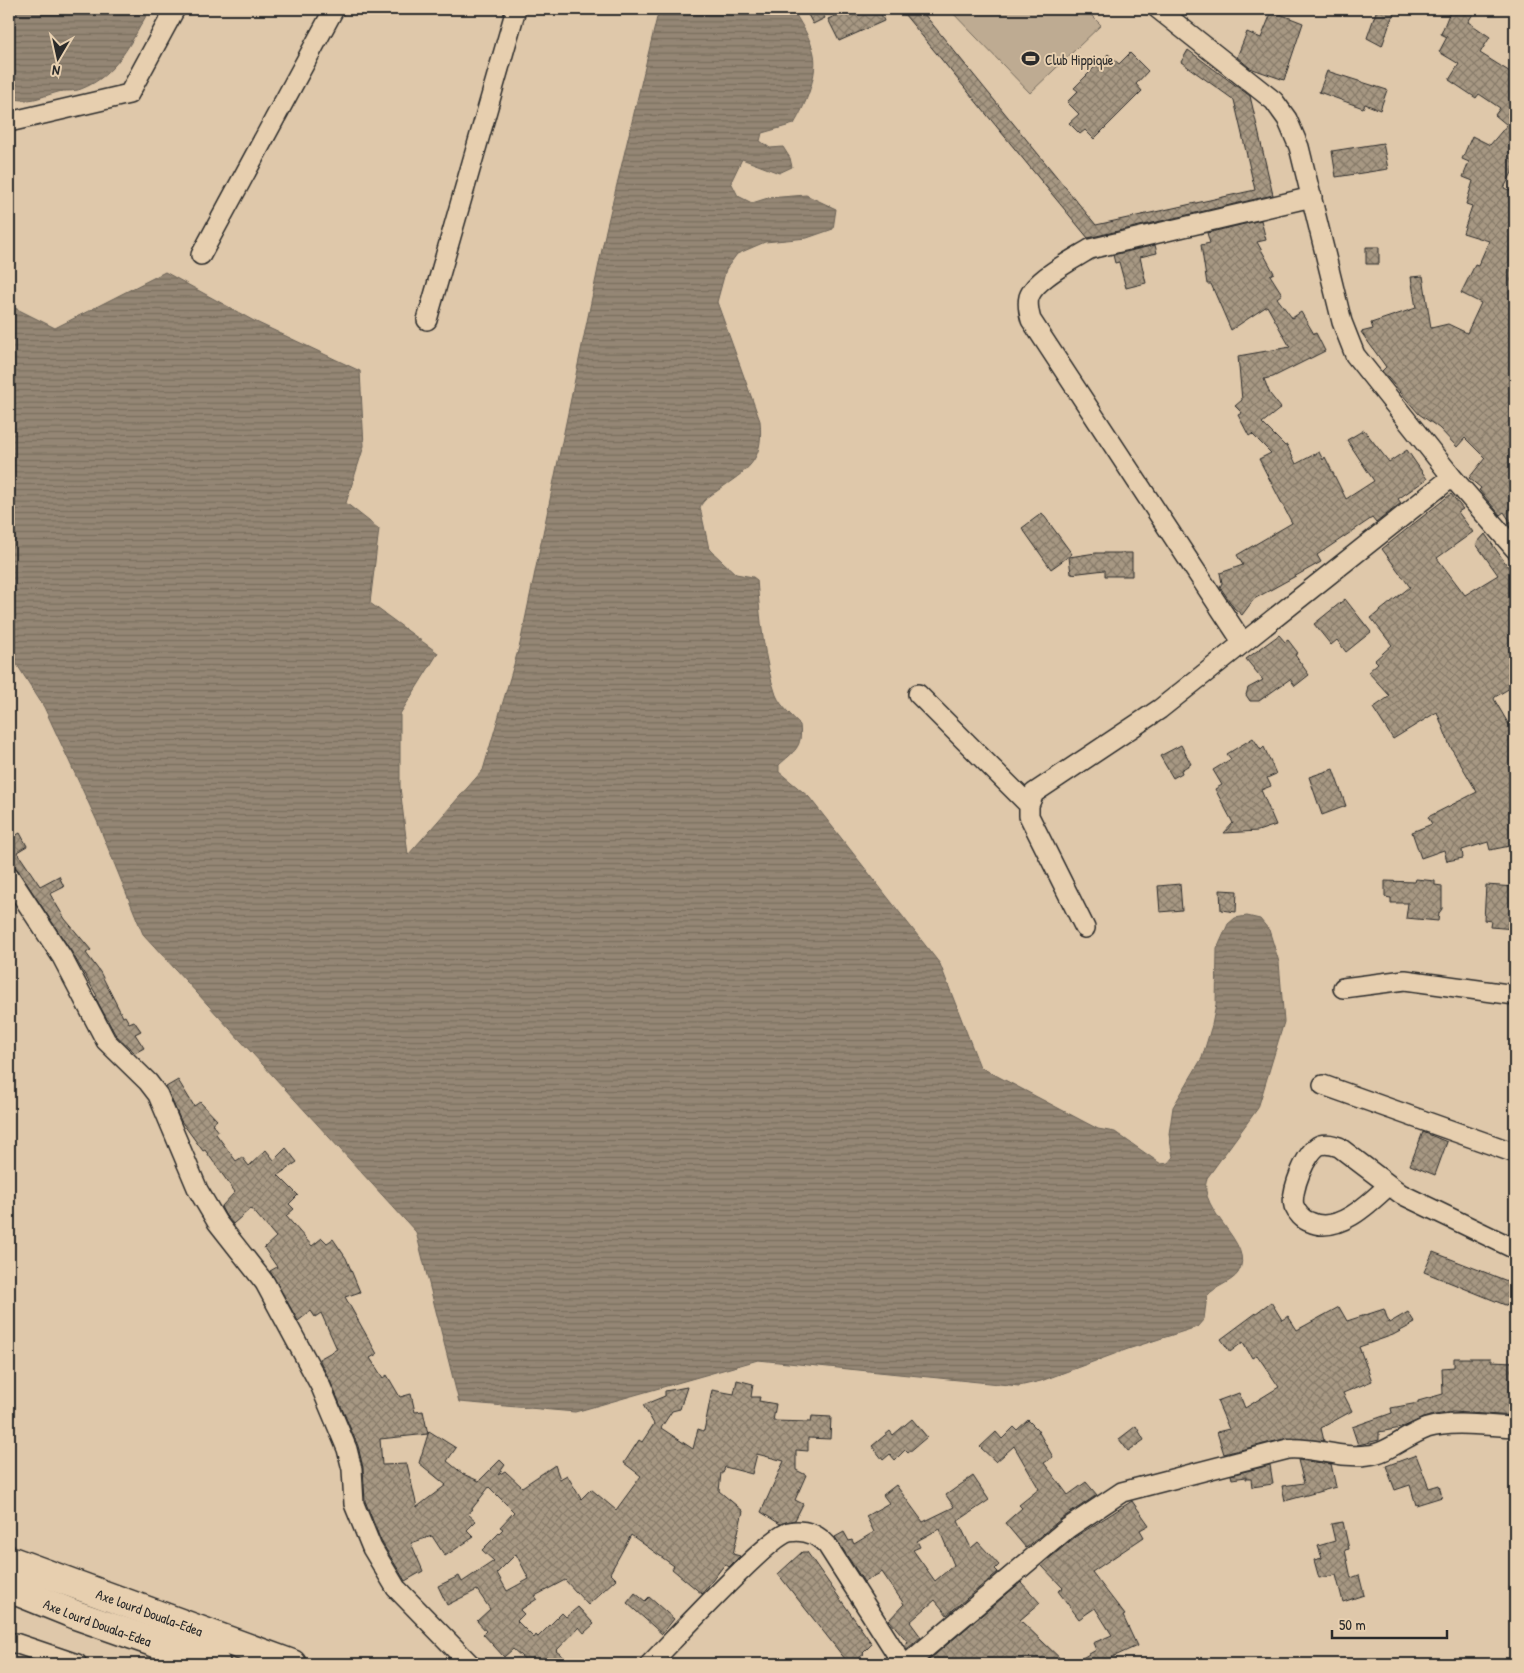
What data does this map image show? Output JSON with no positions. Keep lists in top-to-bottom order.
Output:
{
  "streets": {
    "highway": ["Axe lourd Douala-Edea", "Axe Lourd Douala-Edea"]
  },
  "places": {
    "sports": ["Club Hippique"]
  },
  "scale_bar": "50 m",
  "north": "bottom"
}
